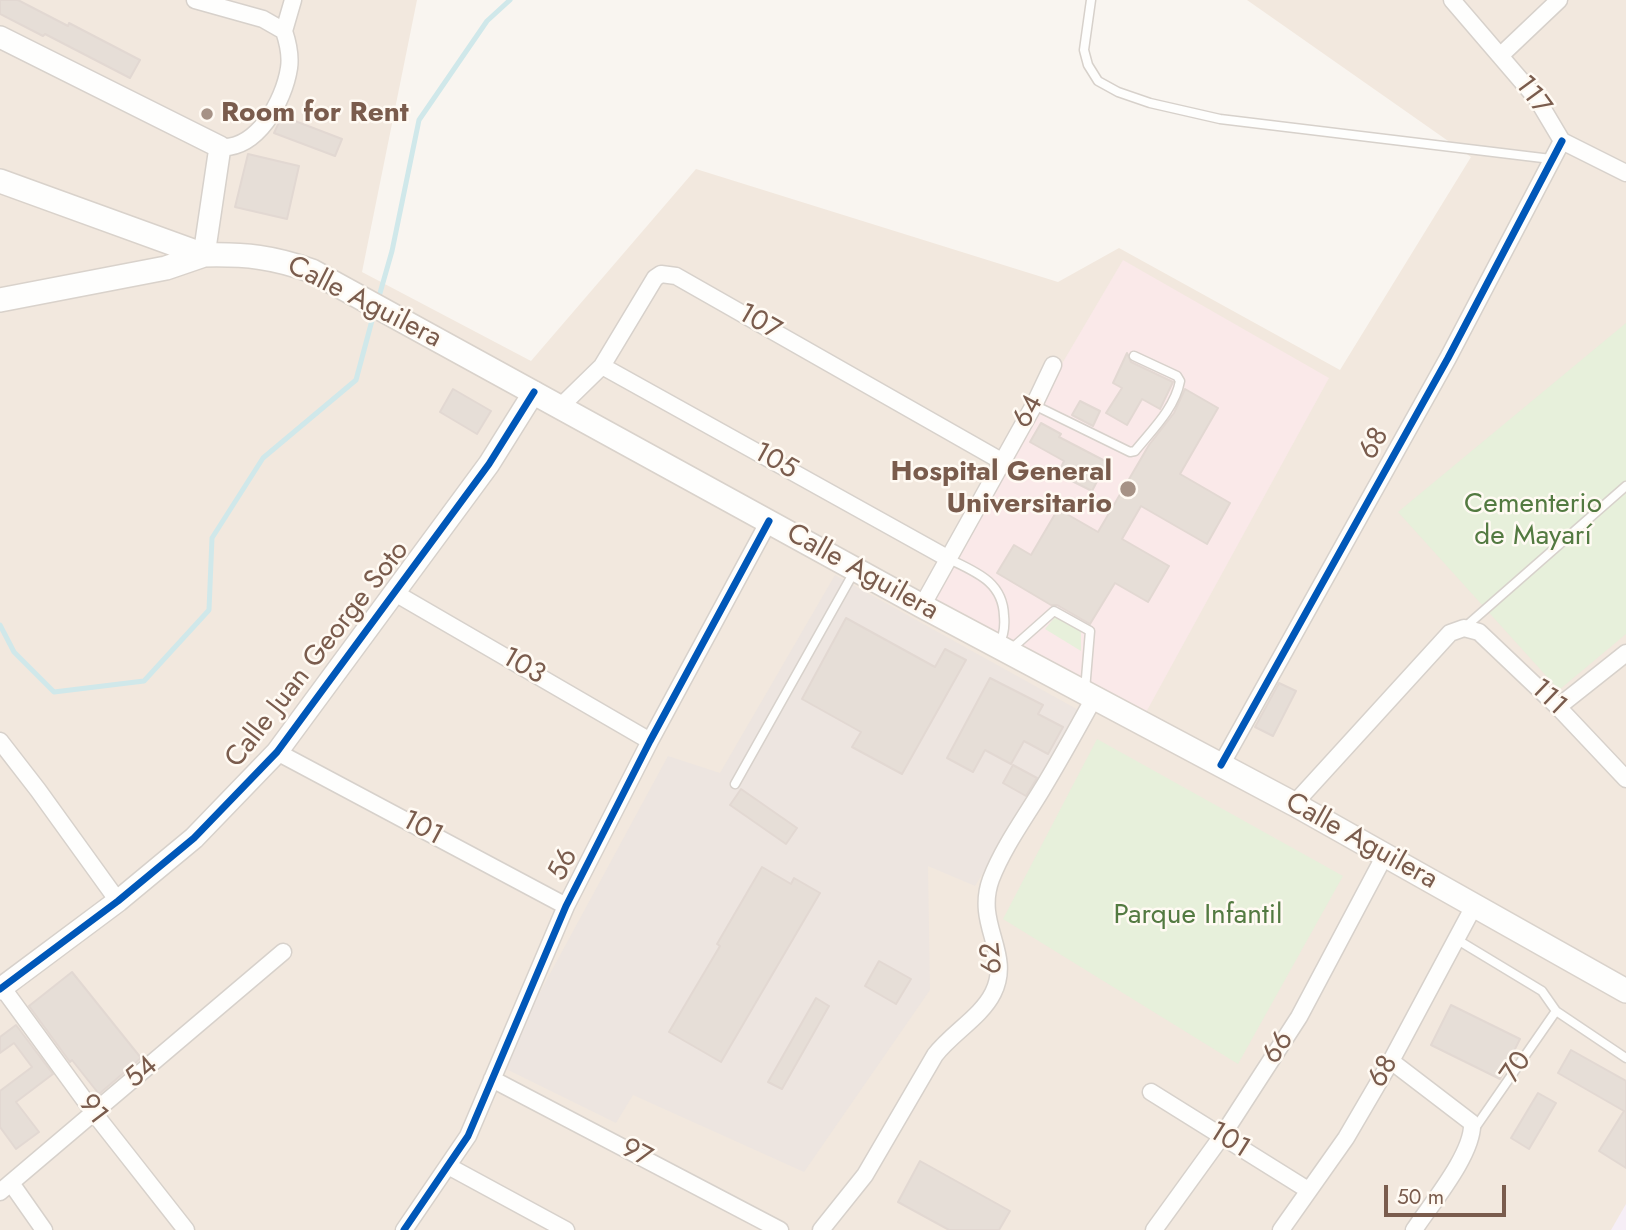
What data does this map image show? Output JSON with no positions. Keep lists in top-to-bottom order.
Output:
{
  "streets": {
    "main road": ["Calle Aguilera"],
    "street": [
      "117",
      "107",
      "64",
      "68",
      "105",
      "Calle Juan George Soto",
      "103",
      "111",
      "101",
      "56",
      "62",
      "66",
      "70",
      "54",
      "91",
      "97"
    ]
  },
  "crossings": [
    ["117", "68"],
    ["Calle Aguilera", "107"],
    ["Calle Aguilera", "64"],
    ["Calle Aguilera", "68"],
    ["Calle Aguilera", "Calle Juan George Soto"],
    ["Calle Aguilera", "56"],
    ["Calle Aguilera", "62"],
    ["Calle Aguilera", "66"],
    ["107", "64"],
    ["107", "105"],
    ["64", "105"],
    ["68", "101"],
    ["Calle Juan George Soto", "103"],
    ["Calle Juan George Soto", "101"],
    ["Calle Juan George Soto", "91"],
    ["103", "56"],
    ["101", "56"],
    ["101", "66"],
    ["56", "97"],
    ["54", "91"]
  ],
  "parks": ["Cementerio de Mayarí", "Parque Infantil"],
  "places": ["Room for Rent", "Hospital General Universitario"],
  "scale_bar": "50 m"
}
